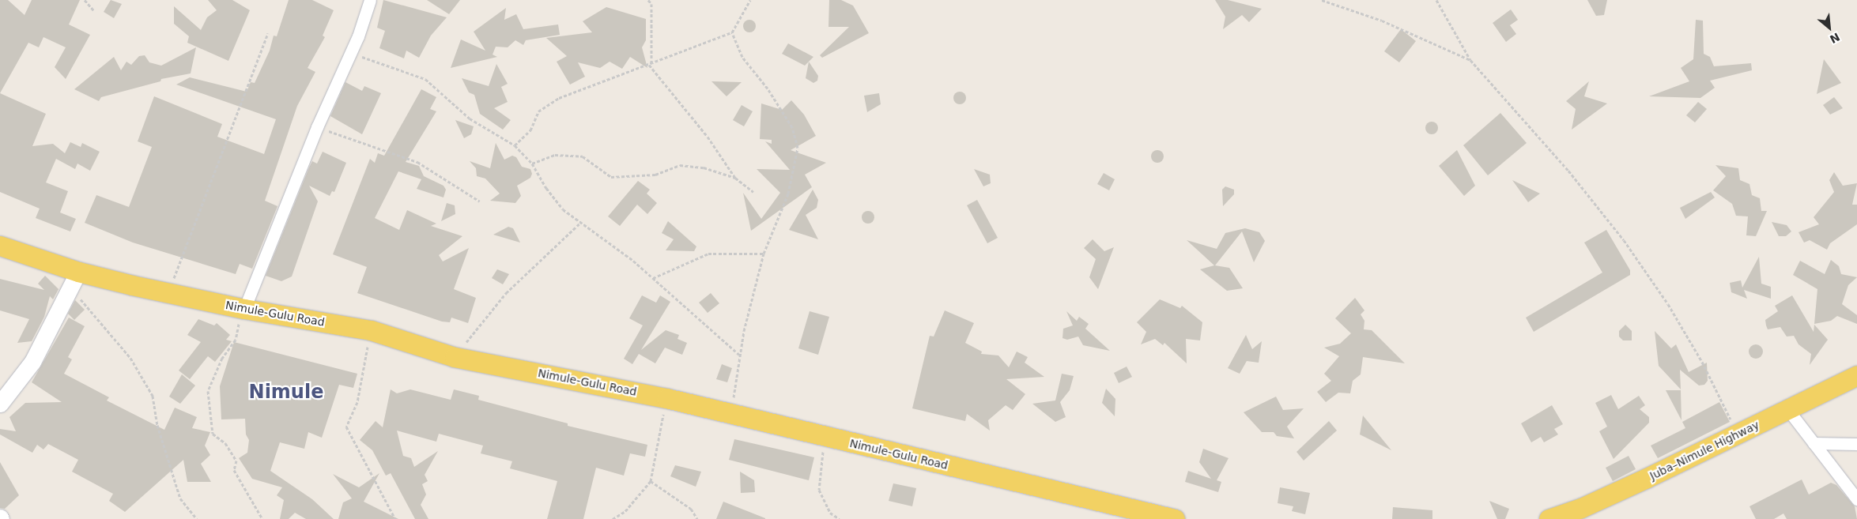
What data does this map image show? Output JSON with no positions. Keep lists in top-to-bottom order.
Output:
{
  "streets": {
    "main road": ["Nimule-Gulu Road", "Juba–Nimule Highway"]
  },
  "districts": ["Nimule"],
  "north": "bottom right"
}
